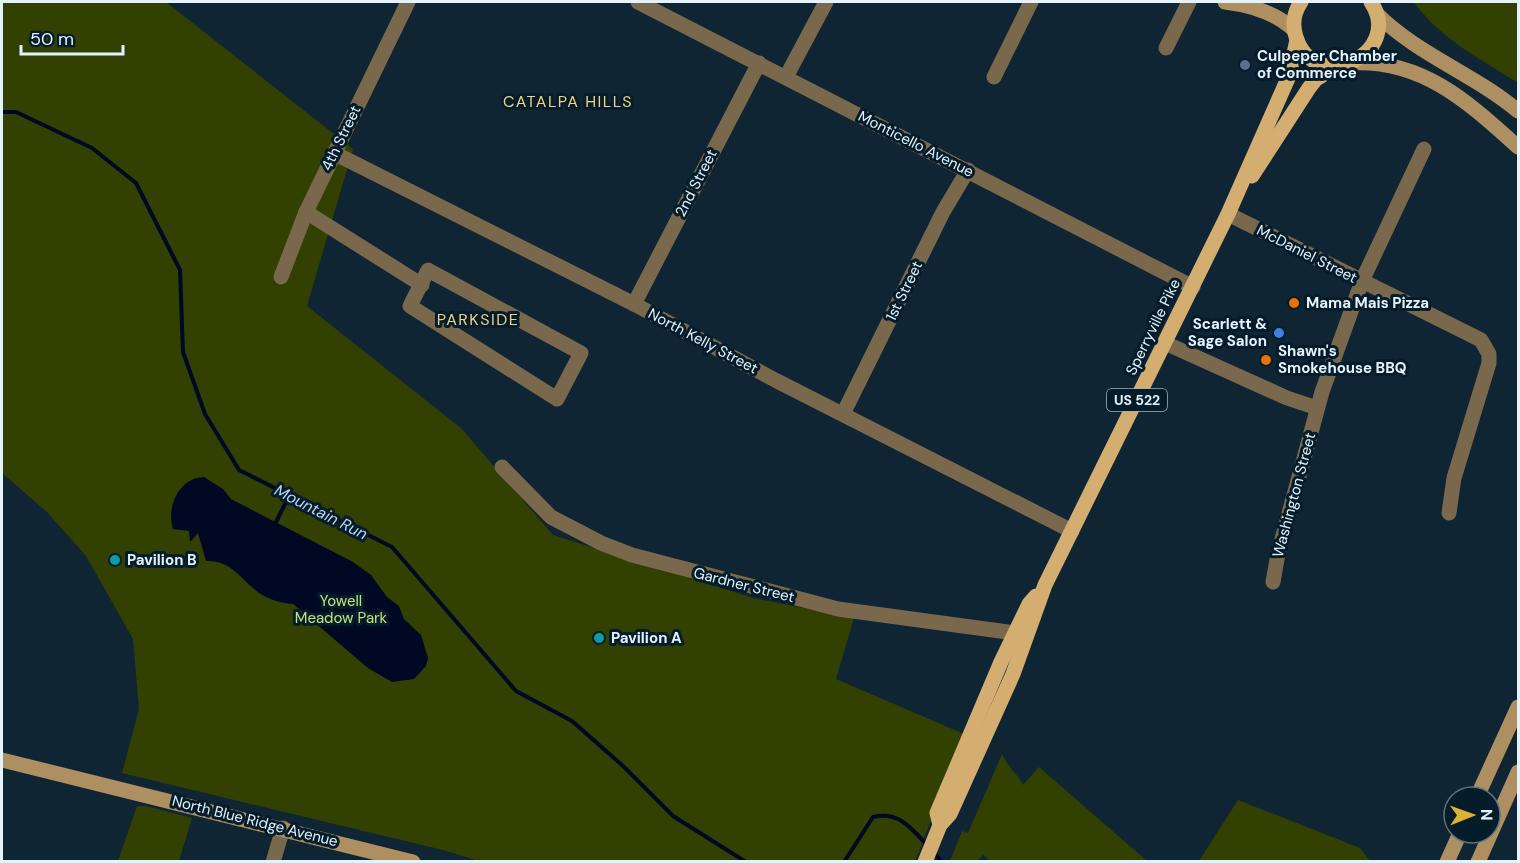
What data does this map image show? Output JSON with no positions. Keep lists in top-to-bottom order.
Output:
{
  "streets": {
    "main road": ["Sperryville Pike", "US 522", "North Blue Ridge Avenue"],
    "street": [
      "4th Street",
      "Monticello Avenue",
      "2nd Street",
      "McDaniel Street",
      "1st Street",
      "North Kelly Street",
      "Washington Street",
      "Gardner Street"
    ]
  },
  "crossings": [
    ["4th Street", "North Kelly Street"],
    ["Monticello Avenue", "2nd Street"],
    ["Monticello Avenue", "1st Street"],
    ["Monticello Avenue", "Sperryville Pike"],
    ["2nd Street", "North Kelly Street"],
    ["McDaniel Street", "Sperryville Pike"],
    ["McDaniel Street", "Washington Street"],
    ["1st Street", "North Kelly Street"],
    ["Sperryville Pike", "North Kelly Street"],
    ["Sperryville Pike", "US 522"],
    ["Sperryville Pike", "Gardner Street"]
  ],
  "districts": ["CATALPA HILLS", "PARKSIDE"],
  "water": ["Mountain Run"],
  "parks": ["Yowell Meadow Park"],
  "places": [
    "Culpeper Chamber of Commerce",
    "Mama Mais Pizza",
    "Scarlett & Sage Salon",
    "Shawn's Smokehouse BBQ",
    "Pavilion B",
    "Pavilion A"
  ],
  "scale_bar": "50 m",
  "north": "right"
}
